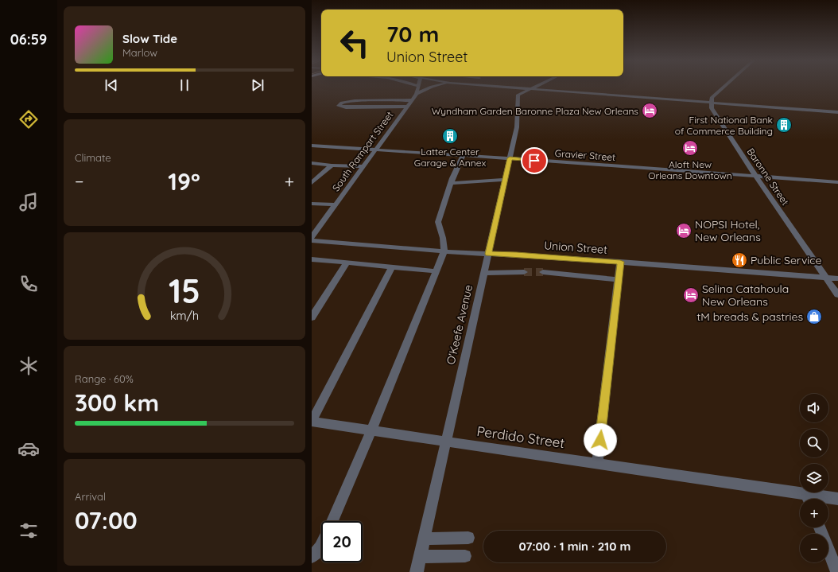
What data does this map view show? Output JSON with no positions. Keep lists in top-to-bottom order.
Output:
{
  "streets": {
    "street": [
      "South Rampart Street",
      "Gravier Street",
      "Baronne Street",
      "Union Street",
      "O'Keefe Avenue",
      "Perdido Street"
    ]
  },
  "crossings": [
    ["South Rampart Street", "Gravier Street"],
    ["Gravier Street", "Baronne Street"],
    ["Gravier Street", "O'Keefe Avenue"],
    ["Baronne Street", "Union Street"],
    ["Union Street", "O'Keefe Avenue"],
    ["O'Keefe Avenue", "Perdido Street"]
  ],
  "places": {
    "hotel": [
      "Wyndham Garden Baronne Plaza New Orleans",
      "Aloft New Orleans Downtown",
      "NOPSI Hotel, New Orleans",
      "Selina Catahoula New Orleans"
    ],
    "building": ["First National Bank of Commerce Building", "Latter Center Garage & Annex"],
    "restaurant": ["Public Service"],
    "shop": ["tM breads & pastries"]
  },
  "page": {
    "tabs": "06:59",
    "turn": ["70 m", "Union Street"],
    "song": ["Slow Tide", "Marlow"],
    "tile": [
      "Climate",
      ["Range · 60%", "300 km"],
      ["Arrival", "07:00"]
    ],
    "heat": ["−", "19°", "+"],
    "map_buttons": ["+", "−"],
    "limit": "20",
    "trip": "07:00 · 1 min · 210 m",
    "gauge": ["15", "km/h"]
  }
}
